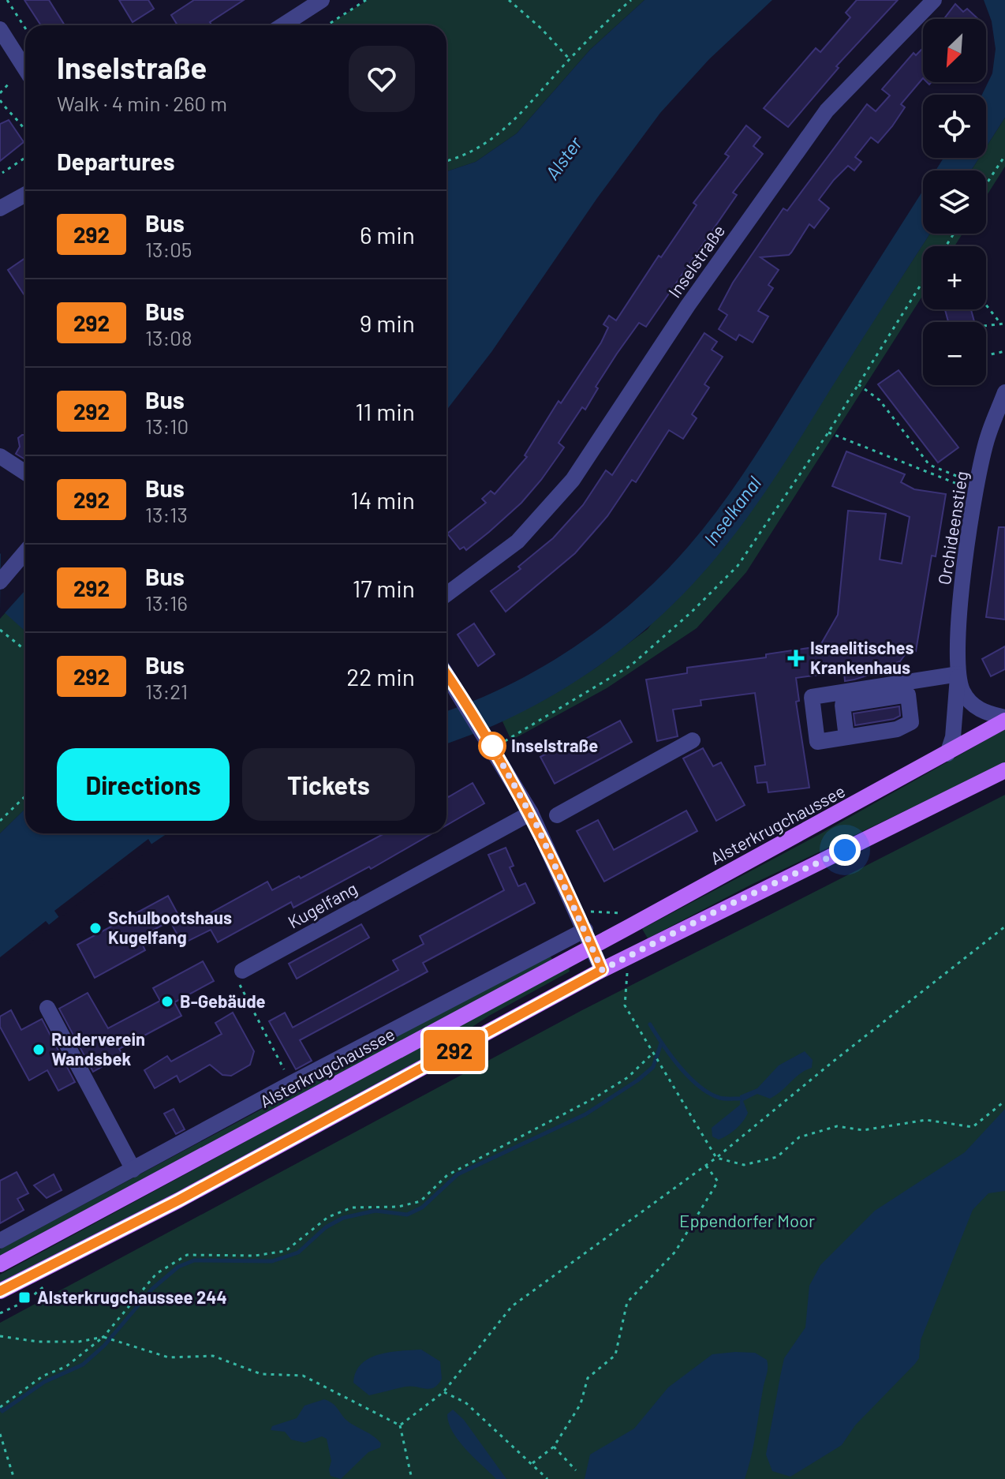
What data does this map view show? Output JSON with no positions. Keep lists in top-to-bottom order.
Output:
{
  "streets": {
    "main road": ["Alsterkrugchaussee"],
    "street": ["Inselstraße", "Orchideenstieg", "Kugelfang"]
  },
  "crossings": [
    ["Orchideenstieg", "Alsterkrugchaussee"]
  ],
  "water": ["Alster", "Inselkanal"],
  "parks": ["Eppendorfer Moor"],
  "places": {
    "health": ["Israelitisches Krankenhaus"],
    "other": [
      "Inselstraße",
      "Schulbootshaus Kugelfang",
      "B-Gebäude",
      "Ruderverein Wandsbek"
    ],
    "transit": ["Alsterkrugchaussee 244"]
  },
  "lines": ["bus line 292"],
  "north": "bottom left",
  "page": {
    "on_map": "292",
    "map_buttons": ["+", "−"],
    "heading": [
      ["Inselstraße", "Walk · 4 min · 260 m"],
      "Departures"
    ],
    "list": [
      {
        "mark": "292",
        "name": "Bus",
        "note": "13:05",
        "value": "6 min"
      },
      {
        "mark": "292",
        "name": "Bus",
        "note": "13:08",
        "value": "9 min"
      },
      {
        "mark": "292",
        "name": "Bus",
        "note": "13:10",
        "value": "11 min"
      },
      {
        "mark": "292",
        "name": "Bus",
        "note": "13:13",
        "value": "14 min"
      },
      {
        "mark": "292",
        "name": "Bus",
        "note": "13:16",
        "value": "17 min"
      },
      {
        "mark": "292",
        "name": "Bus",
        "note": "13:21",
        "value": "22 min"
      }
    ],
    "buttons": ["Directions", "Tickets"]
  }
}
